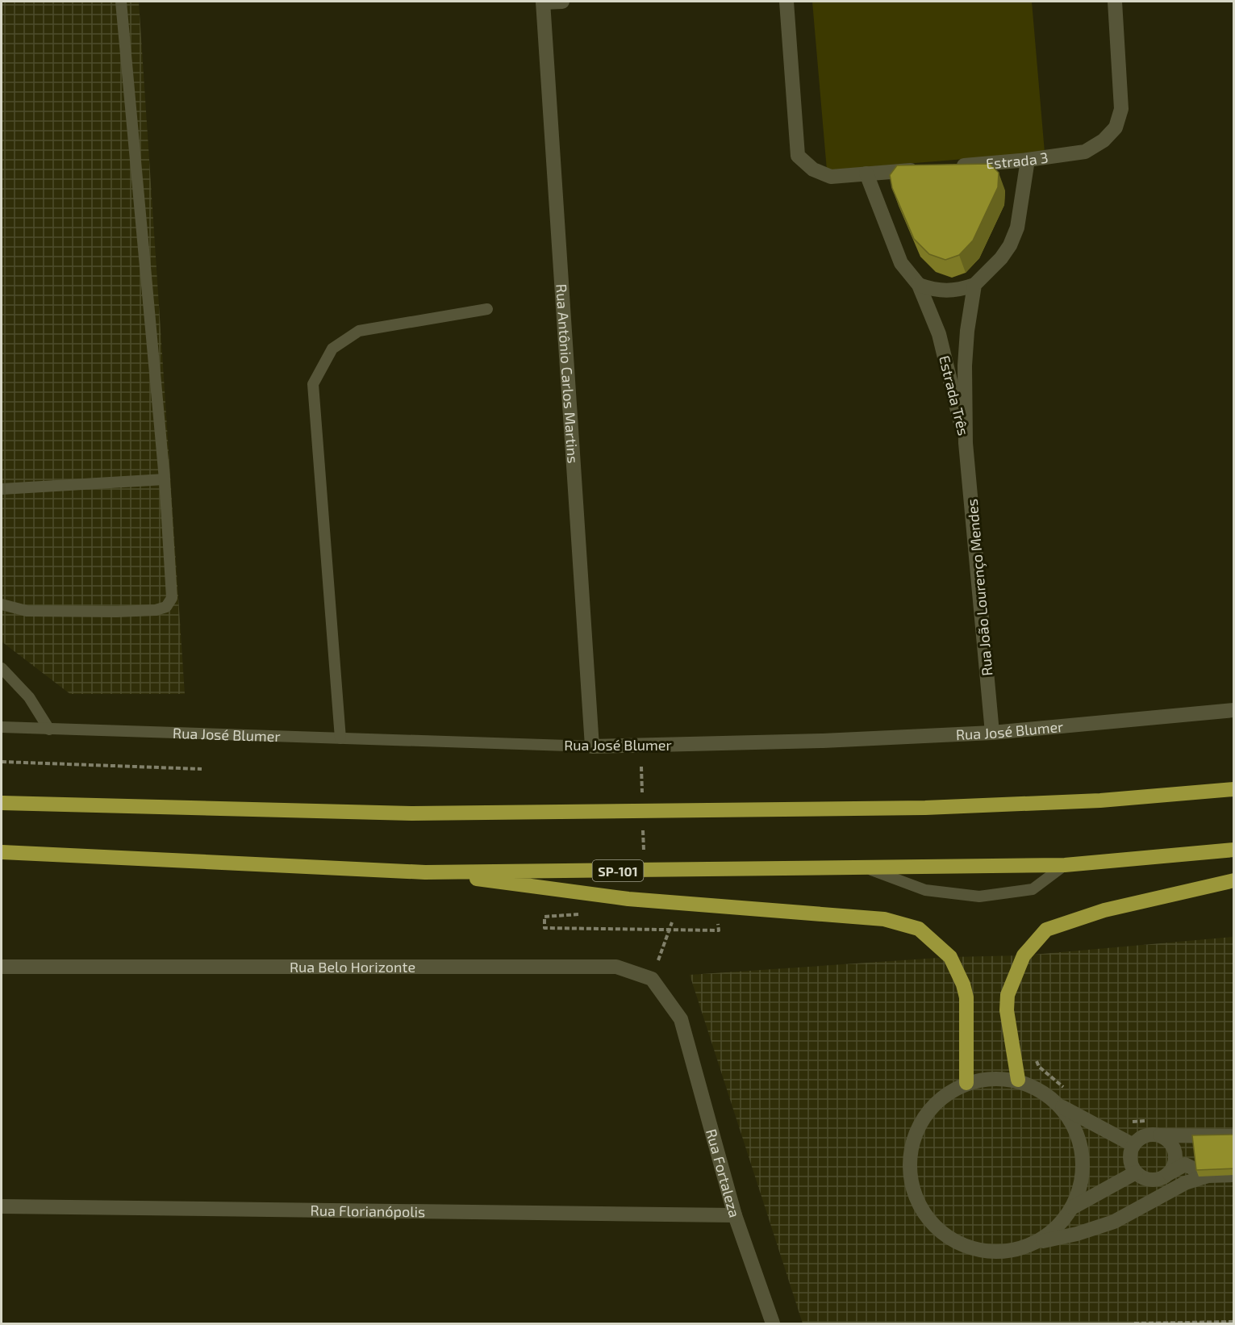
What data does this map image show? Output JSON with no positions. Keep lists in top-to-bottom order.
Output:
{
  "streets": {
    "highway": ["SP-101"],
    "street": [
      "Estrada 3",
      "Rua Antônio Carlos Martins",
      "Estrada Três",
      "Rua João Lourenço Mendes",
      "Rua José Blumer",
      "Rua Belo Horizonte",
      "Rua Fortaleza",
      "Rua Florianópolis"
    ]
  },
  "crossings": [
    ["Rua Antônio Carlos Martins", "Rua José Blumer"],
    ["Estrada Três", "Rua João Lourenço Mendes"],
    ["Rua João Lourenço Mendes", "Rua José Blumer"],
    ["Rua Belo Horizonte", "Rua Fortaleza"],
    ["Rua Fortaleza", "Rua Florianópolis"]
  ]
}
